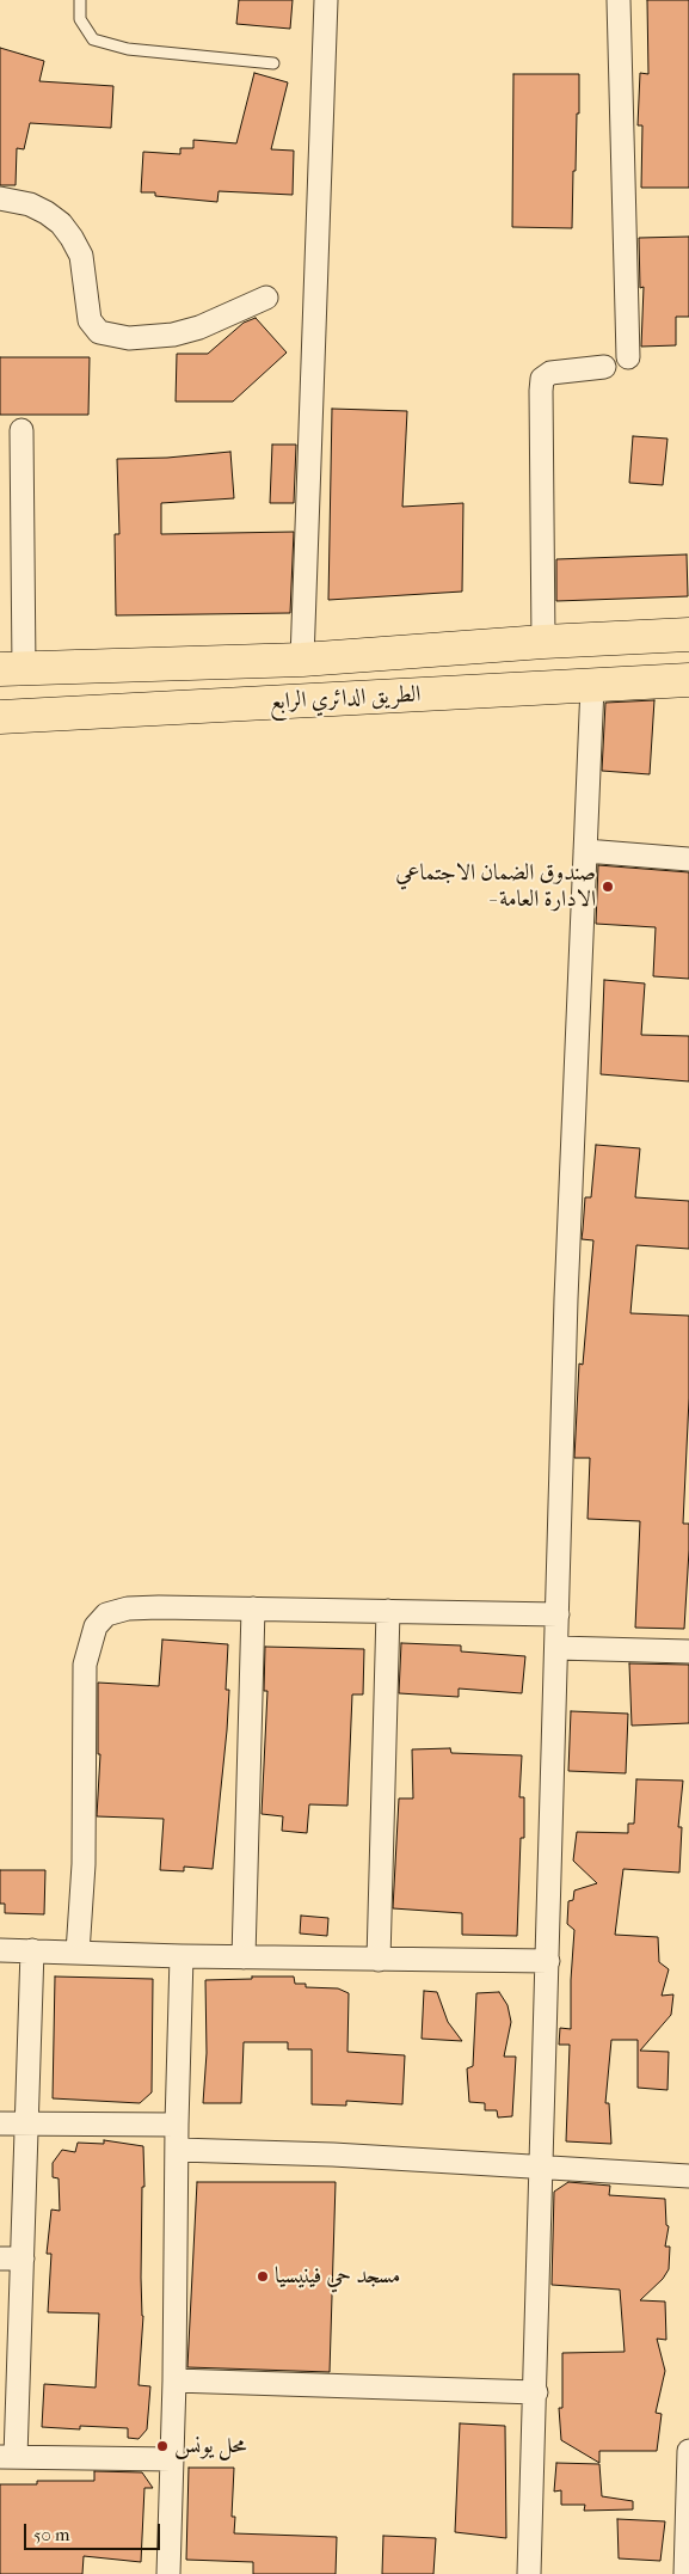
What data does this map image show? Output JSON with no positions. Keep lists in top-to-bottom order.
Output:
{
  "streets": {
    "main road": ["الطريق الدائري الرابع"]
  },
  "places": ["صندوق الضمان الاجتماعي - الادارة العامة", "مسجد حي فينيسيا", "محل يونس"],
  "scale_bar": "50 m"
}
